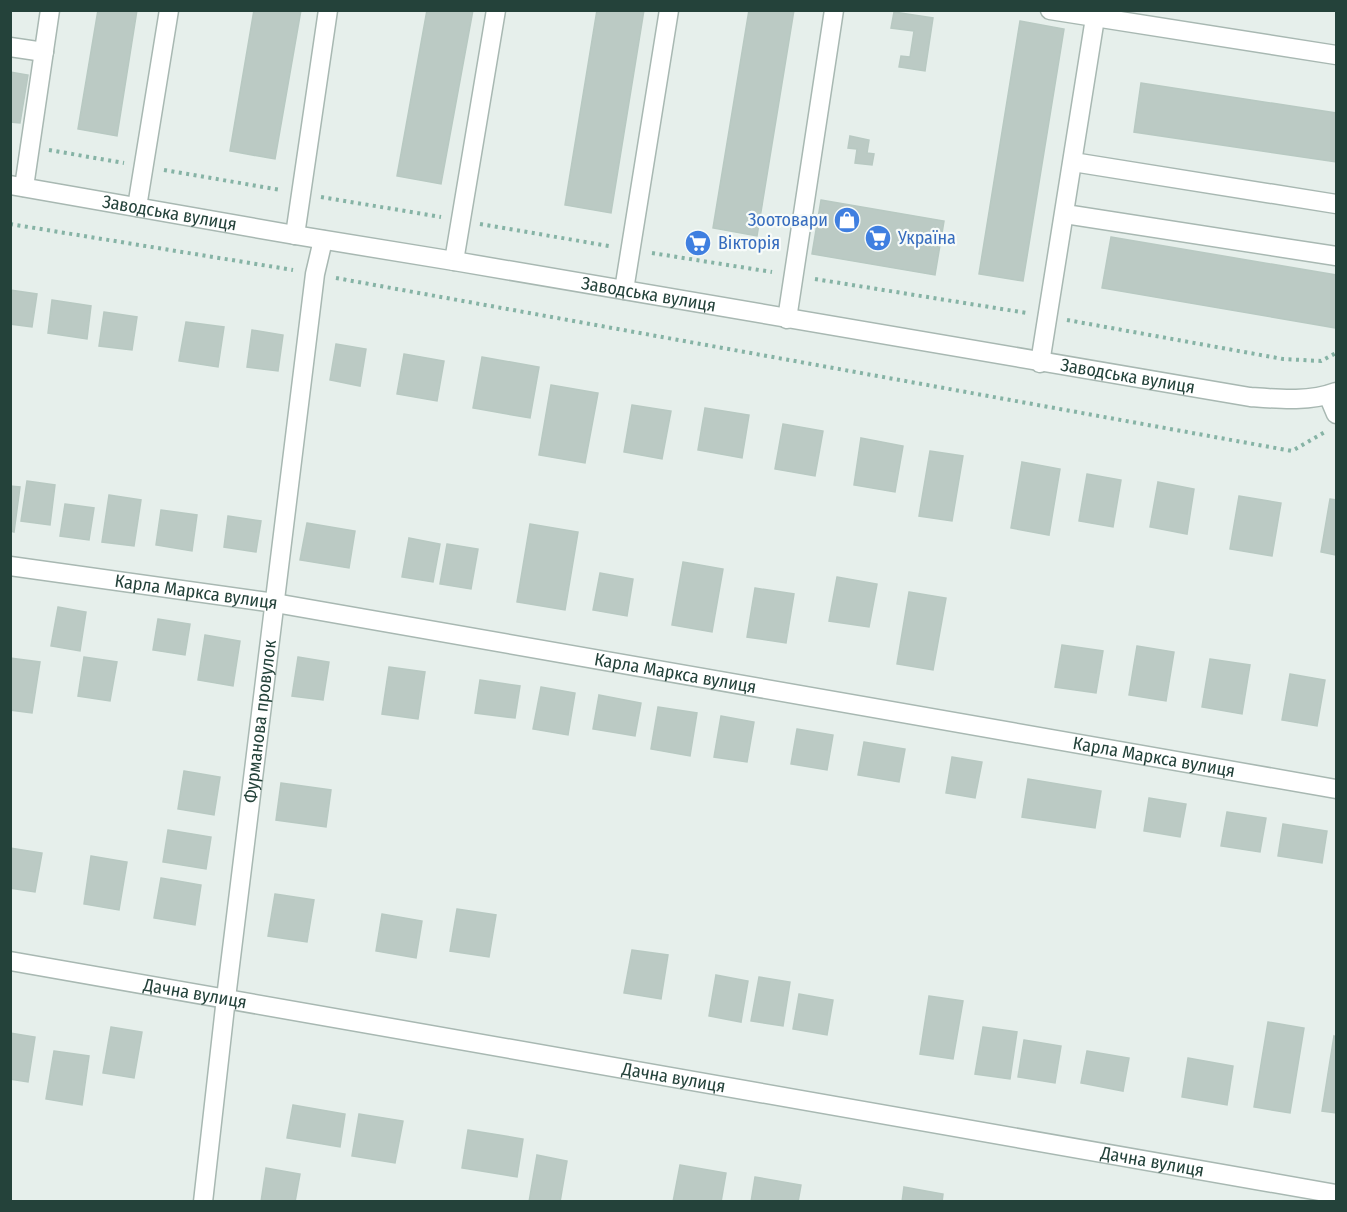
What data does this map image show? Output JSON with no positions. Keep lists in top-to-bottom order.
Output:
{
  "streets": {
    "street": [
      "Заводська вулиця",
      "Карла Маркса вулиця",
      "Фурманова провулок",
      "Дачна вулиця"
    ]
  },
  "crossings": [
    ["Заводська вулиця", "Фурманова провулок"],
    ["Карла Маркса вулиця", "Фурманова провулок"],
    ["Фурманова провулок", "Дачна вулиця"]
  ],
  "places": {
    "shop": ["Зоотовари"],
    "supermarket": ["Україна", "Вікторія"]
  }
}
